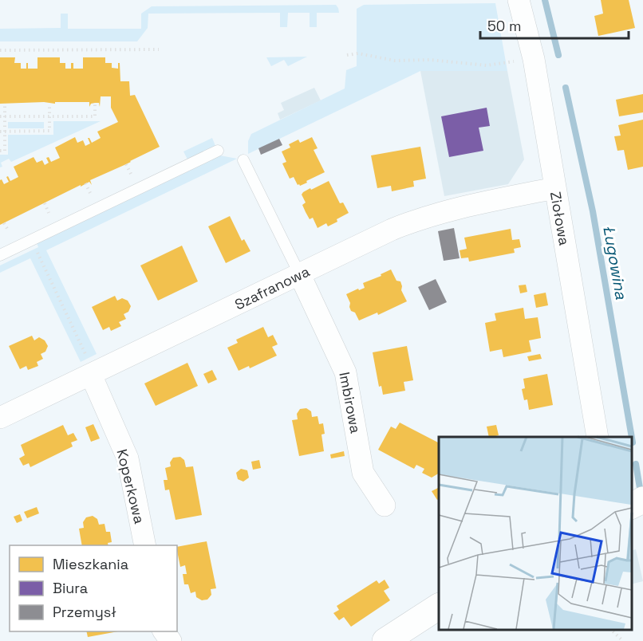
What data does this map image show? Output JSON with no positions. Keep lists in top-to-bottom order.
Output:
{
  "streets": {
    "street": [
      "Ziołowa",
      "Szafranowa",
      "Imbirowa",
      "Koperkowa"
    ]
  },
  "crossings": [
    ["Ziołowa", "Szafranowa"],
    ["Szafranowa", "Imbirowa"],
    ["Szafranowa", "Koperkowa"]
  ],
  "water": ["Ługowina"],
  "legend": ["Mieszkania", "Biura", "Przemysł"],
  "scale_bar": "50 m"
}
